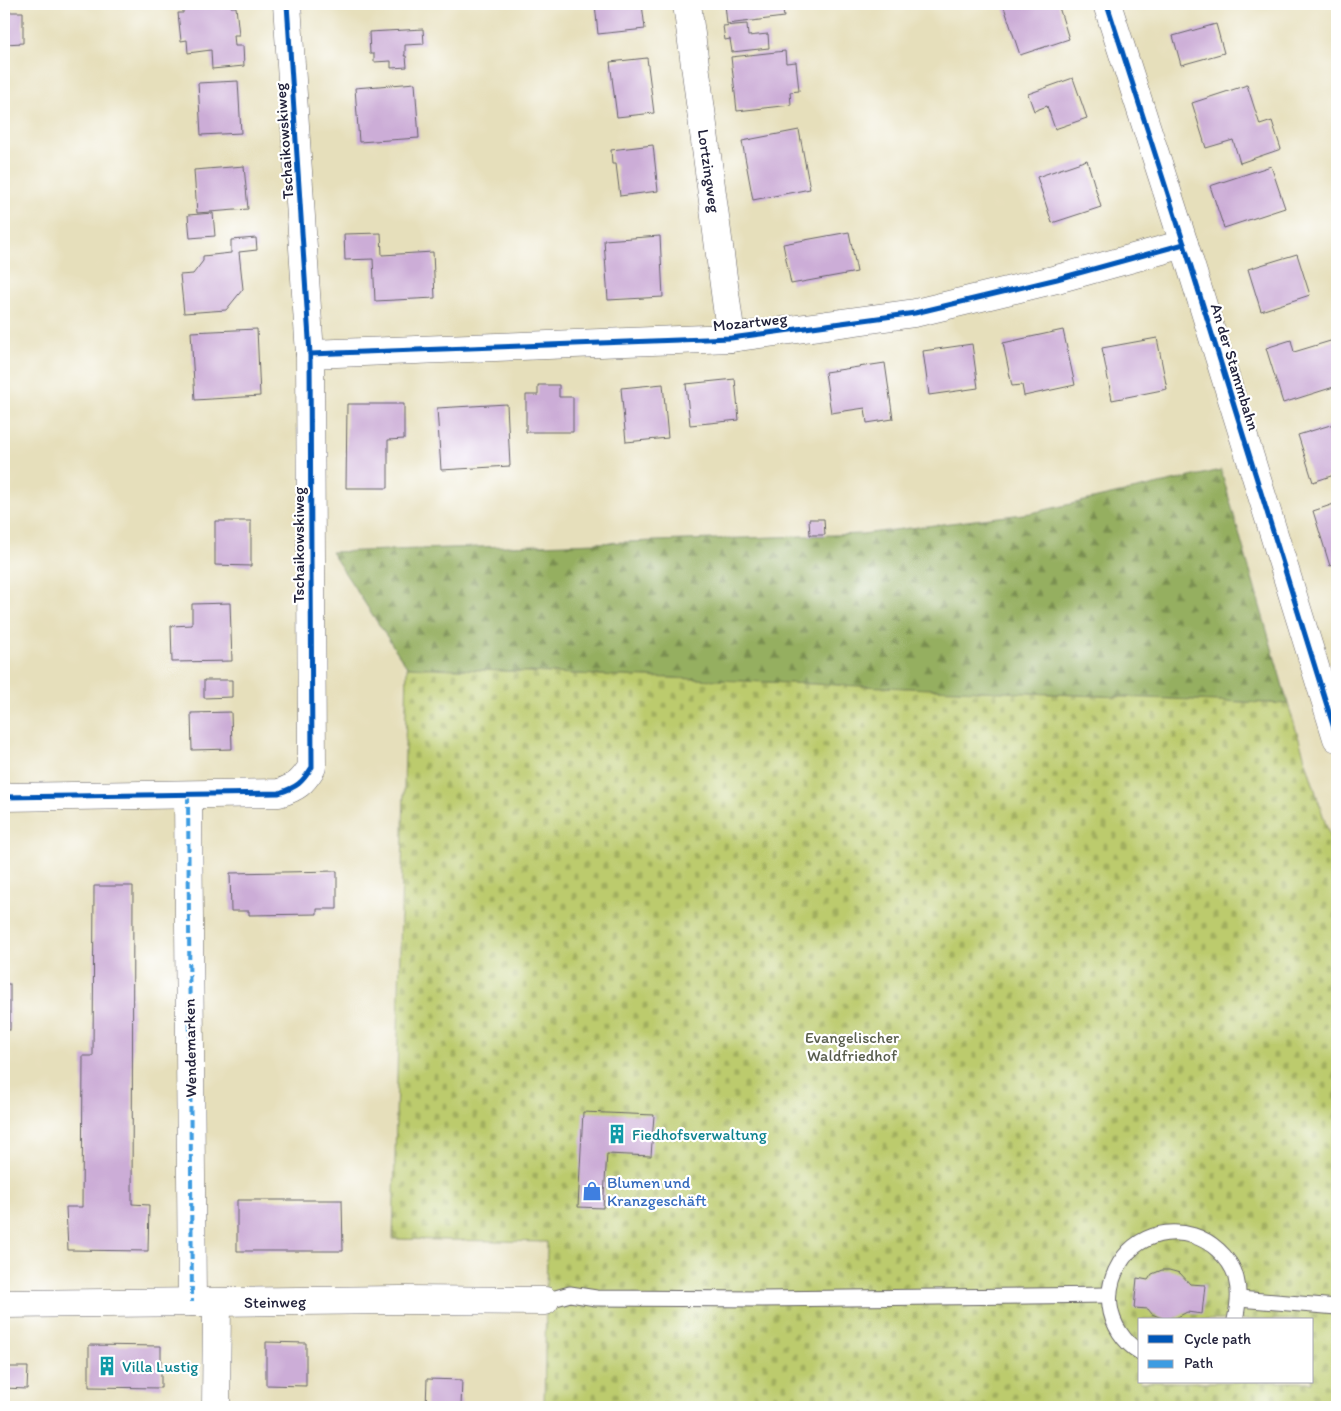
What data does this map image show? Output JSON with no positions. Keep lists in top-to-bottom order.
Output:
{
  "streets": {
    "street": [
      "Tschaikowskiweg",
      "Lortzingweg",
      "Mozartweg",
      "An der Stammbahn",
      "Wendemarken",
      "Steinweg"
    ]
  },
  "crossings": [
    ["Tschaikowskiweg", "Mozartweg"],
    ["Tschaikowskiweg", "Wendemarken"],
    ["Lortzingweg", "Mozartweg"],
    ["Mozartweg", "An der Stammbahn"],
    ["Wendemarken", "Steinweg"]
  ],
  "parks": ["Evangelischer Waldfriedhof"],
  "places": {
    "building": ["Fiedhofsverwaltung", "Villa Lustig"],
    "shop": ["Blumen und Kranzgeschäft"]
  },
  "legend": ["Cycle path", "Path"]
}
